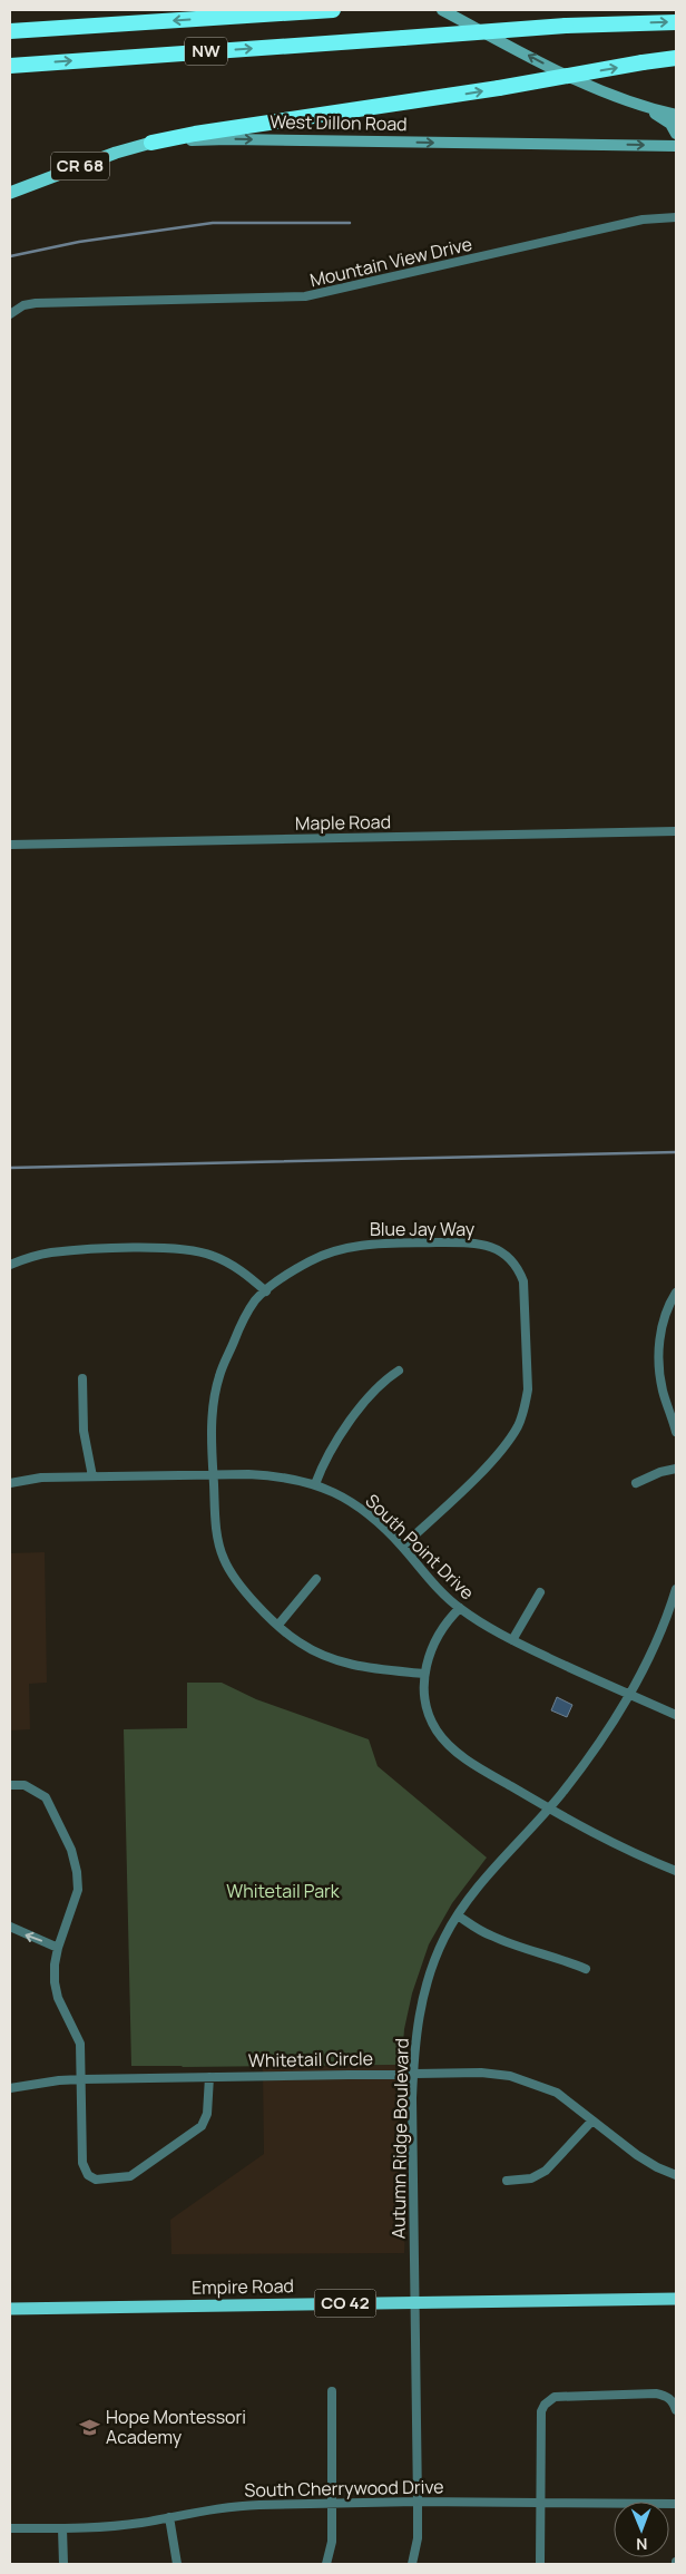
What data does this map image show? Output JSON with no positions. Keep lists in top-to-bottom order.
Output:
{
  "streets": {
    "highway": ["NW"],
    "main road": [
      "West Dillon Road",
      "CR 68",
      "Empire Road",
      "CO 42"
    ],
    "street": [
      "Mountain View Drive",
      "Maple Road",
      "Blue Jay Way",
      "South Point Drive",
      "Whitetail Circle",
      "Autumn Ridge Boulevard",
      "South Cherrywood Drive"
    ]
  },
  "crossings": [
    ["Blue Jay Way", "South Point Drive"],
    ["South Point Drive", "Autumn Ridge Boulevard"],
    ["Whitetail Circle", "Autumn Ridge Boulevard"],
    ["Autumn Ridge Boulevard", "Empire Road"],
    ["Autumn Ridge Boulevard", "South Cherrywood Drive"]
  ],
  "parks": ["Whitetail Park"],
  "places": {
    "school or university": ["Hope Montessori Academy"]
  },
  "north": "bottom"
}
